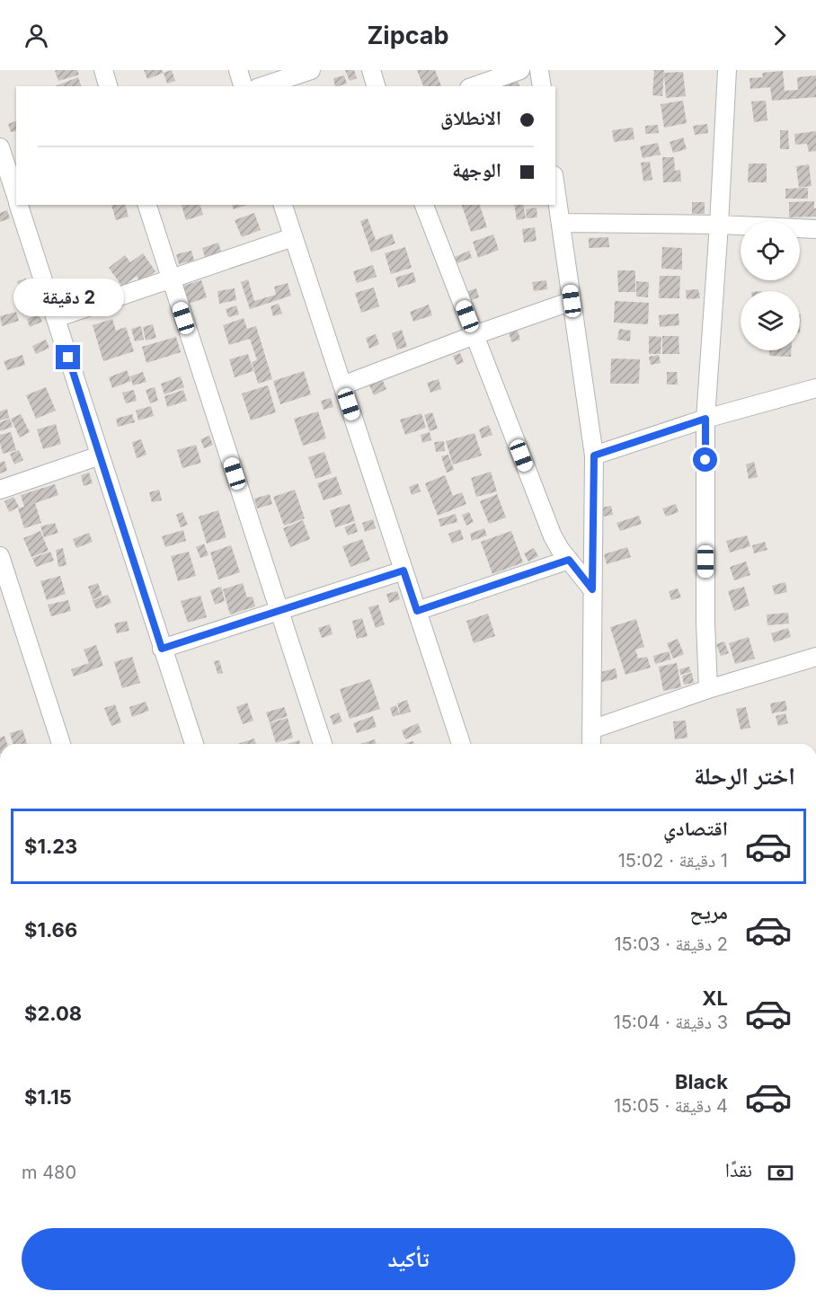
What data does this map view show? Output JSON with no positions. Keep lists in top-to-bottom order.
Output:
{
  "page": {
    "header": "Zipcab",
    "banner": ["الانطلاق", "الوجهة"],
    "bubble": "2 دقيقة",
    "heading": "اختر الرحلة",
    "list": [
      {
        "name": "اقتصادي",
        "note": "1 دقيقة · 15:02",
        "value": "$1.23"
      },
      {
        "name": "مريح",
        "note": "2 دقيقة · 15:03",
        "value": "$1.66"
      },
      {
        "name": "XL",
        "note": "3 دقيقة · 15:04",
        "value": "$2.08"
      },
      {
        "name": "Black",
        "note": "4 دقيقة · 15:05",
        "value": "$1.15"
      }
    ],
    "pay": ["نقدًا", "480 m"],
    "buttons": "تأكيد"
  }
}
